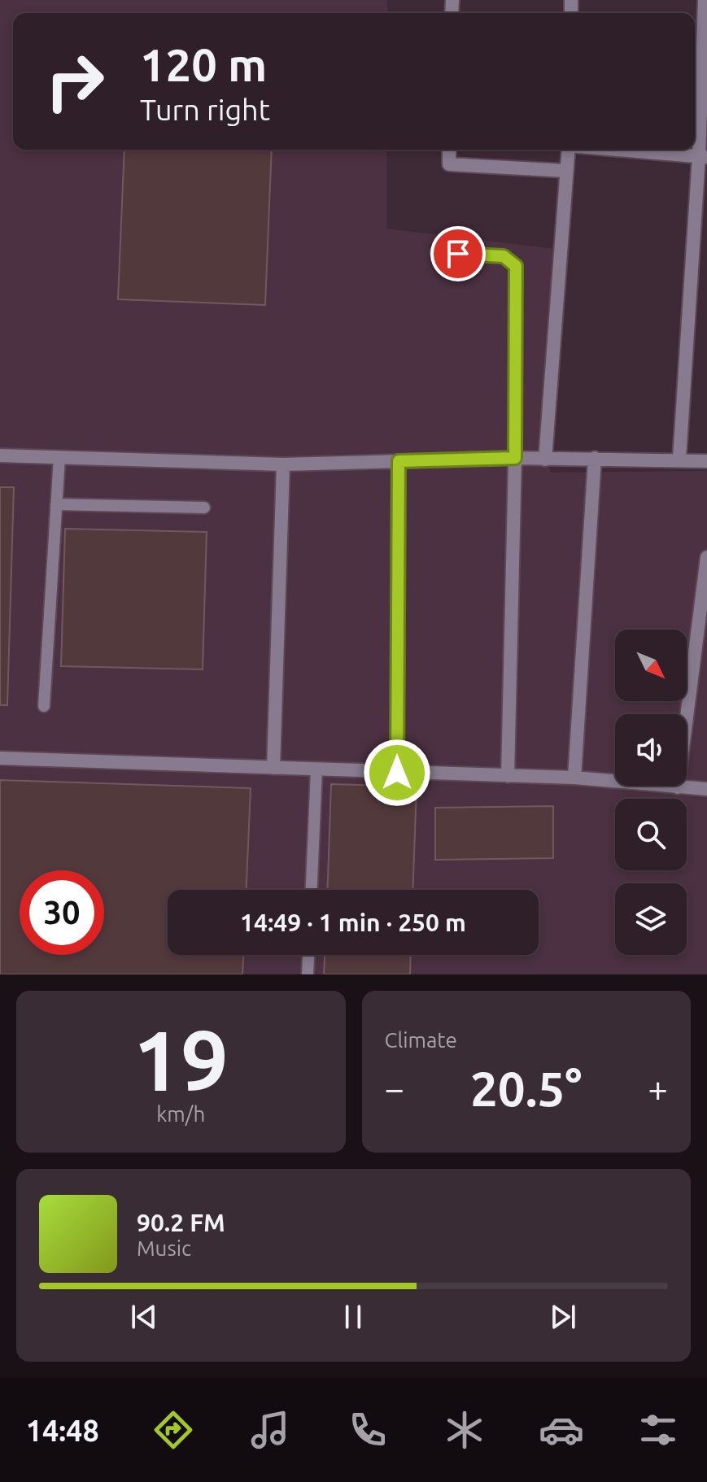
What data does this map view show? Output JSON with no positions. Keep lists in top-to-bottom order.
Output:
{
  "north": "bottom right",
  "page": {
    "turn": ["120 m", "Turn right"],
    "limit": "30",
    "trip": "14:49 · 1 min · 250 m",
    "tile": [
      ["19", "km/h"],
      "Climate"
    ],
    "heat": ["−", "20.5°", "+"],
    "song": ["90.2 FM", "Music"],
    "tabs": "14:48"
  }
}
